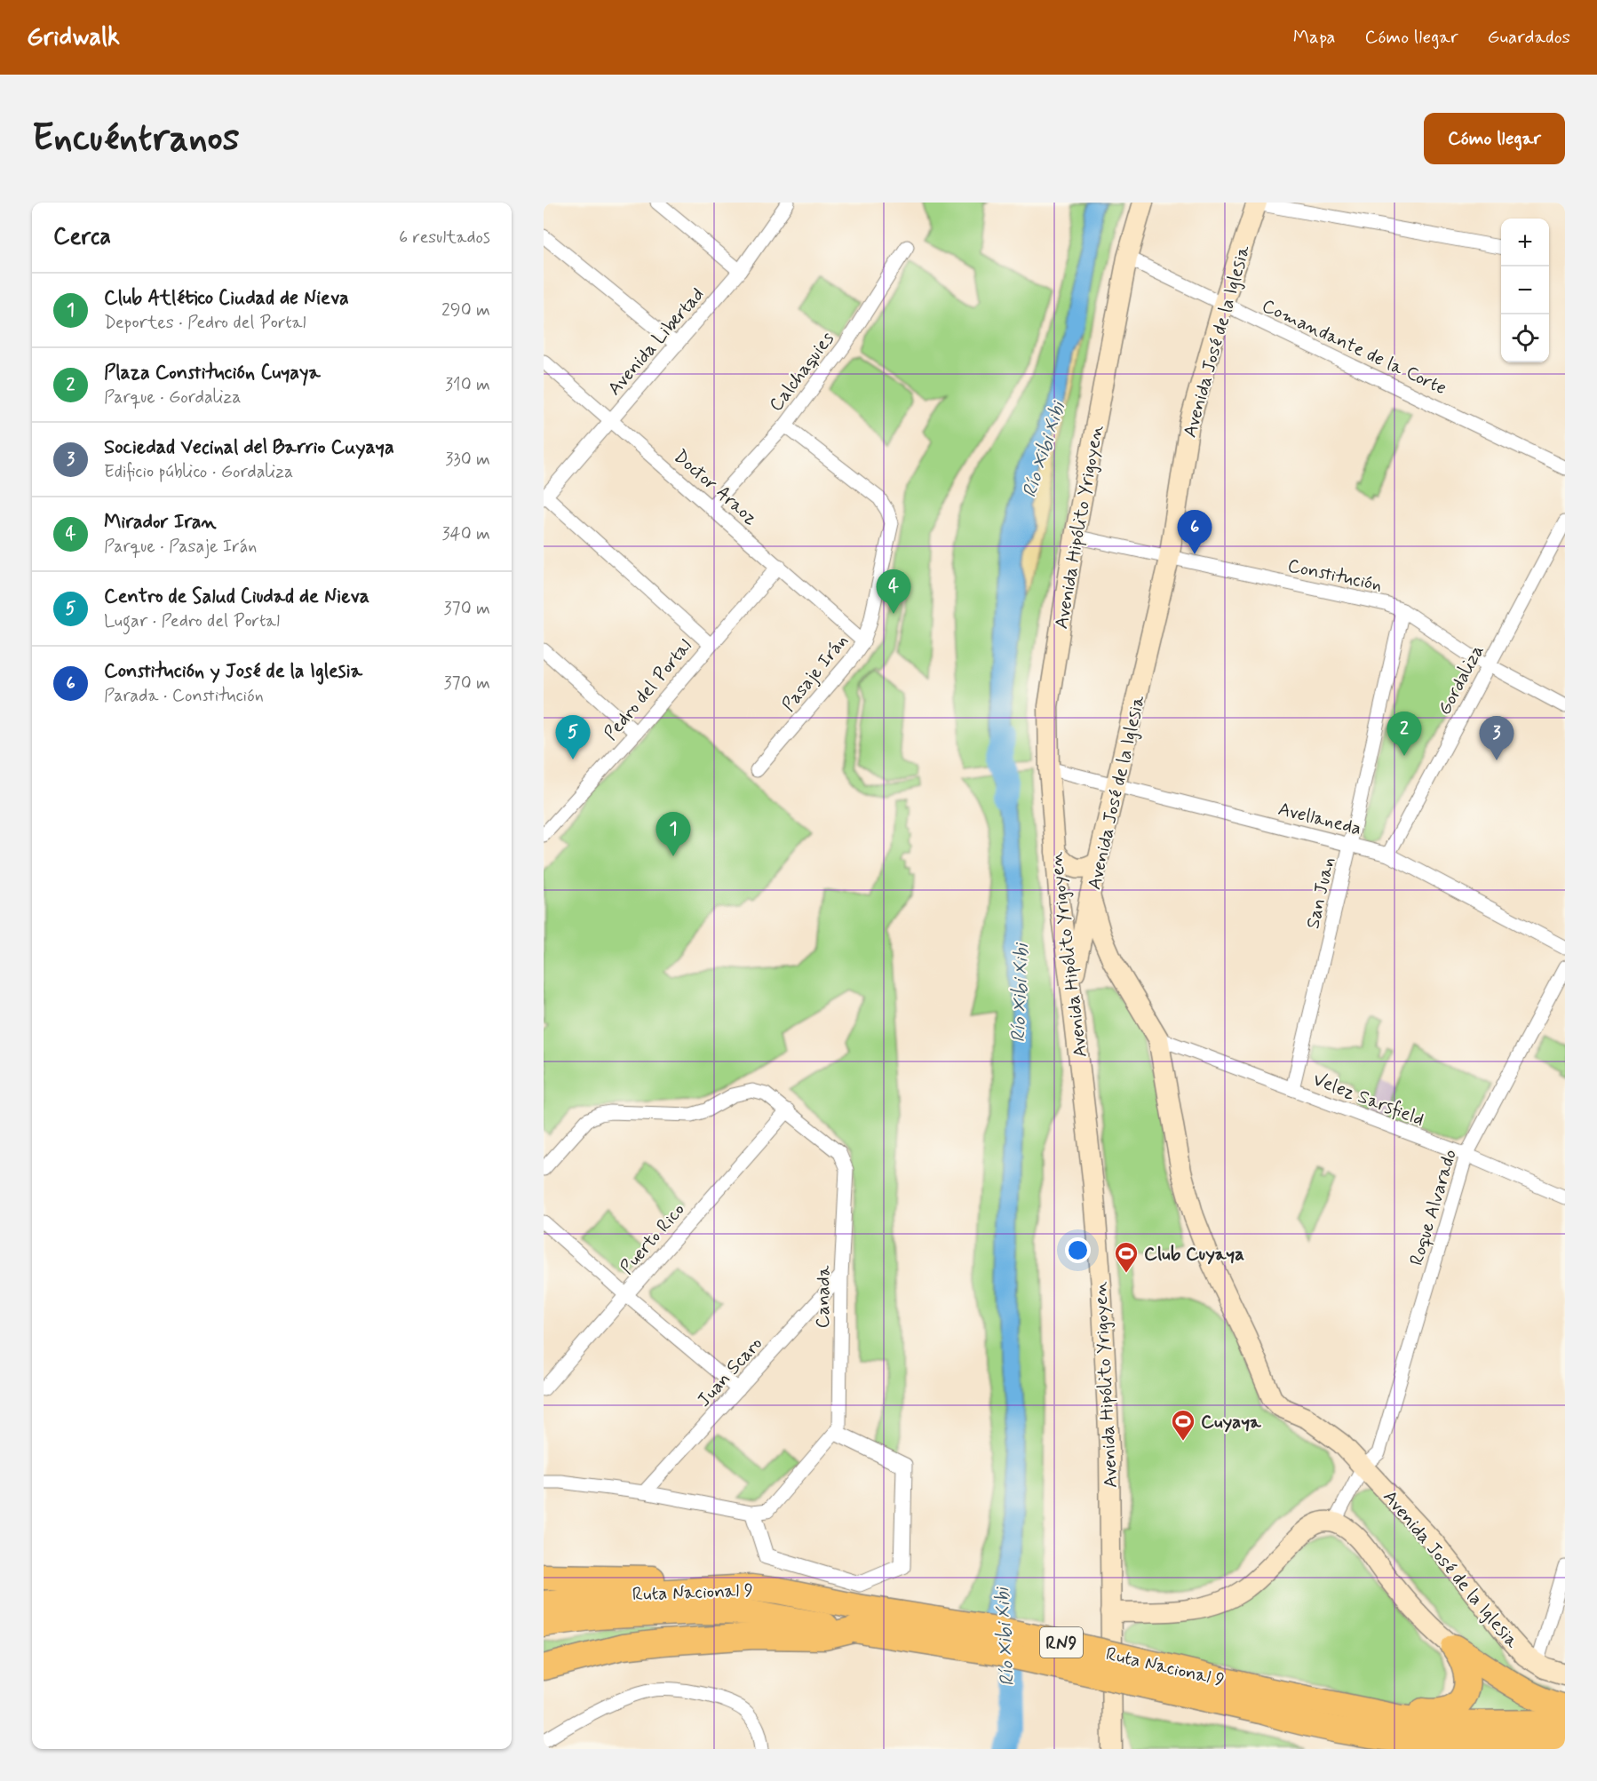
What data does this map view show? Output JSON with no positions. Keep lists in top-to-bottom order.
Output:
{
  "streets": {
    "highway": ["Ruta Nacional 9", "RN9"],
    "main road": ["Avenida José de la Iglesia", "Avenida Hipólito Yrigoyen"],
    "street": [
      "Avenida Libertad",
      "Comandante de la Corte",
      "Calchaquies",
      "Doctor Araoz",
      "Constitución",
      "Pasaje Irán",
      "Gordaliza",
      "Pedro del Portal",
      "Avellaneda",
      "San Juan",
      "Velez Sarsfield",
      "Roque Alvarado",
      "Puerto Rico",
      "Canada",
      "Juan Scaro"
    ]
  },
  "crossings": [
    ["Avenida Libertad", "Doctor Araoz"],
    ["Avenida José de la Iglesia", "Comandante de la Corte"],
    ["Avenida José de la Iglesia", "Constitución"],
    ["Avenida José de la Iglesia", "Avellaneda"],
    ["Avenida José de la Iglesia", "Velez Sarsfield"],
    ["Avenida José de la Iglesia", "Roque Alvarado"],
    ["Comandante de la Corte", "Avenida Hipólito Yrigoyen"],
    ["Calchaquies", "Doctor Araoz"],
    ["Calchaquies", "Pasaje Irán"],
    ["Doctor Araoz", "Pasaje Irán"],
    ["Doctor Araoz", "Pedro del Portal"],
    ["Avenida Hipólito Yrigoyen", "Constitución"],
    ["Avenida Hipólito Yrigoyen", "Avellaneda"],
    ["Constitución", "Gordaliza"],
    ["Constitución", "San Juan"],
    ["Gordaliza", "Avellaneda"],
    ["Avellaneda", "San Juan"],
    ["San Juan", "Velez Sarsfield"],
    ["Velez Sarsfield", "Roque Alvarado"],
    ["Puerto Rico", "Canada"],
    ["Canada", "Juan Scaro"],
    ["Ruta Nacional 9", "RN9"]
  ],
  "water": ["Río Xibi Xibi"],
  "places": {
    "sports": ["Club Cuyaya", "Cuyaya"]
  },
  "page": {
    "header": "Gridwalk",
    "nav": ["Mapa", "Cómo llegar", "Guardados"],
    "buttons": "Cómo llegar",
    "title": "Encuéntranos",
    "heading": ["Cerca", "6 resultados"],
    "map_buttons": ["+", "−"],
    "list": [
      {
        "mark": "1",
        "name": "Club Atlético Ciudad de Nieva",
        "note": "Deportes · Pedro del Portal",
        "value": "290 m"
      },
      {
        "mark": "2",
        "name": "Plaza Constitución Cuyaya",
        "note": "Parque · Gordaliza",
        "value": "310 m"
      },
      {
        "mark": "3",
        "name": "Sociedad Vecinal del Barrio Cuyaya",
        "note": "Edificio público · Gordaliza",
        "value": "330 m"
      },
      {
        "mark": "4",
        "name": "Mirador Iran",
        "note": "Parque · Pasaje Irán",
        "value": "340 m"
      },
      {
        "mark": "5",
        "name": "Centro de Salud Ciudad de Nieva",
        "note": "Lugar · Pedro del Portal",
        "value": "370 m"
      },
      {
        "mark": "6",
        "name": "Constitución y José de la Iglesia",
        "note": "Parada · Constitución",
        "value": "370 m"
      }
    ],
    "pins": [
      "6",
      "4",
      "2",
      "5",
      "3",
      "1"
    ]
  }
}
